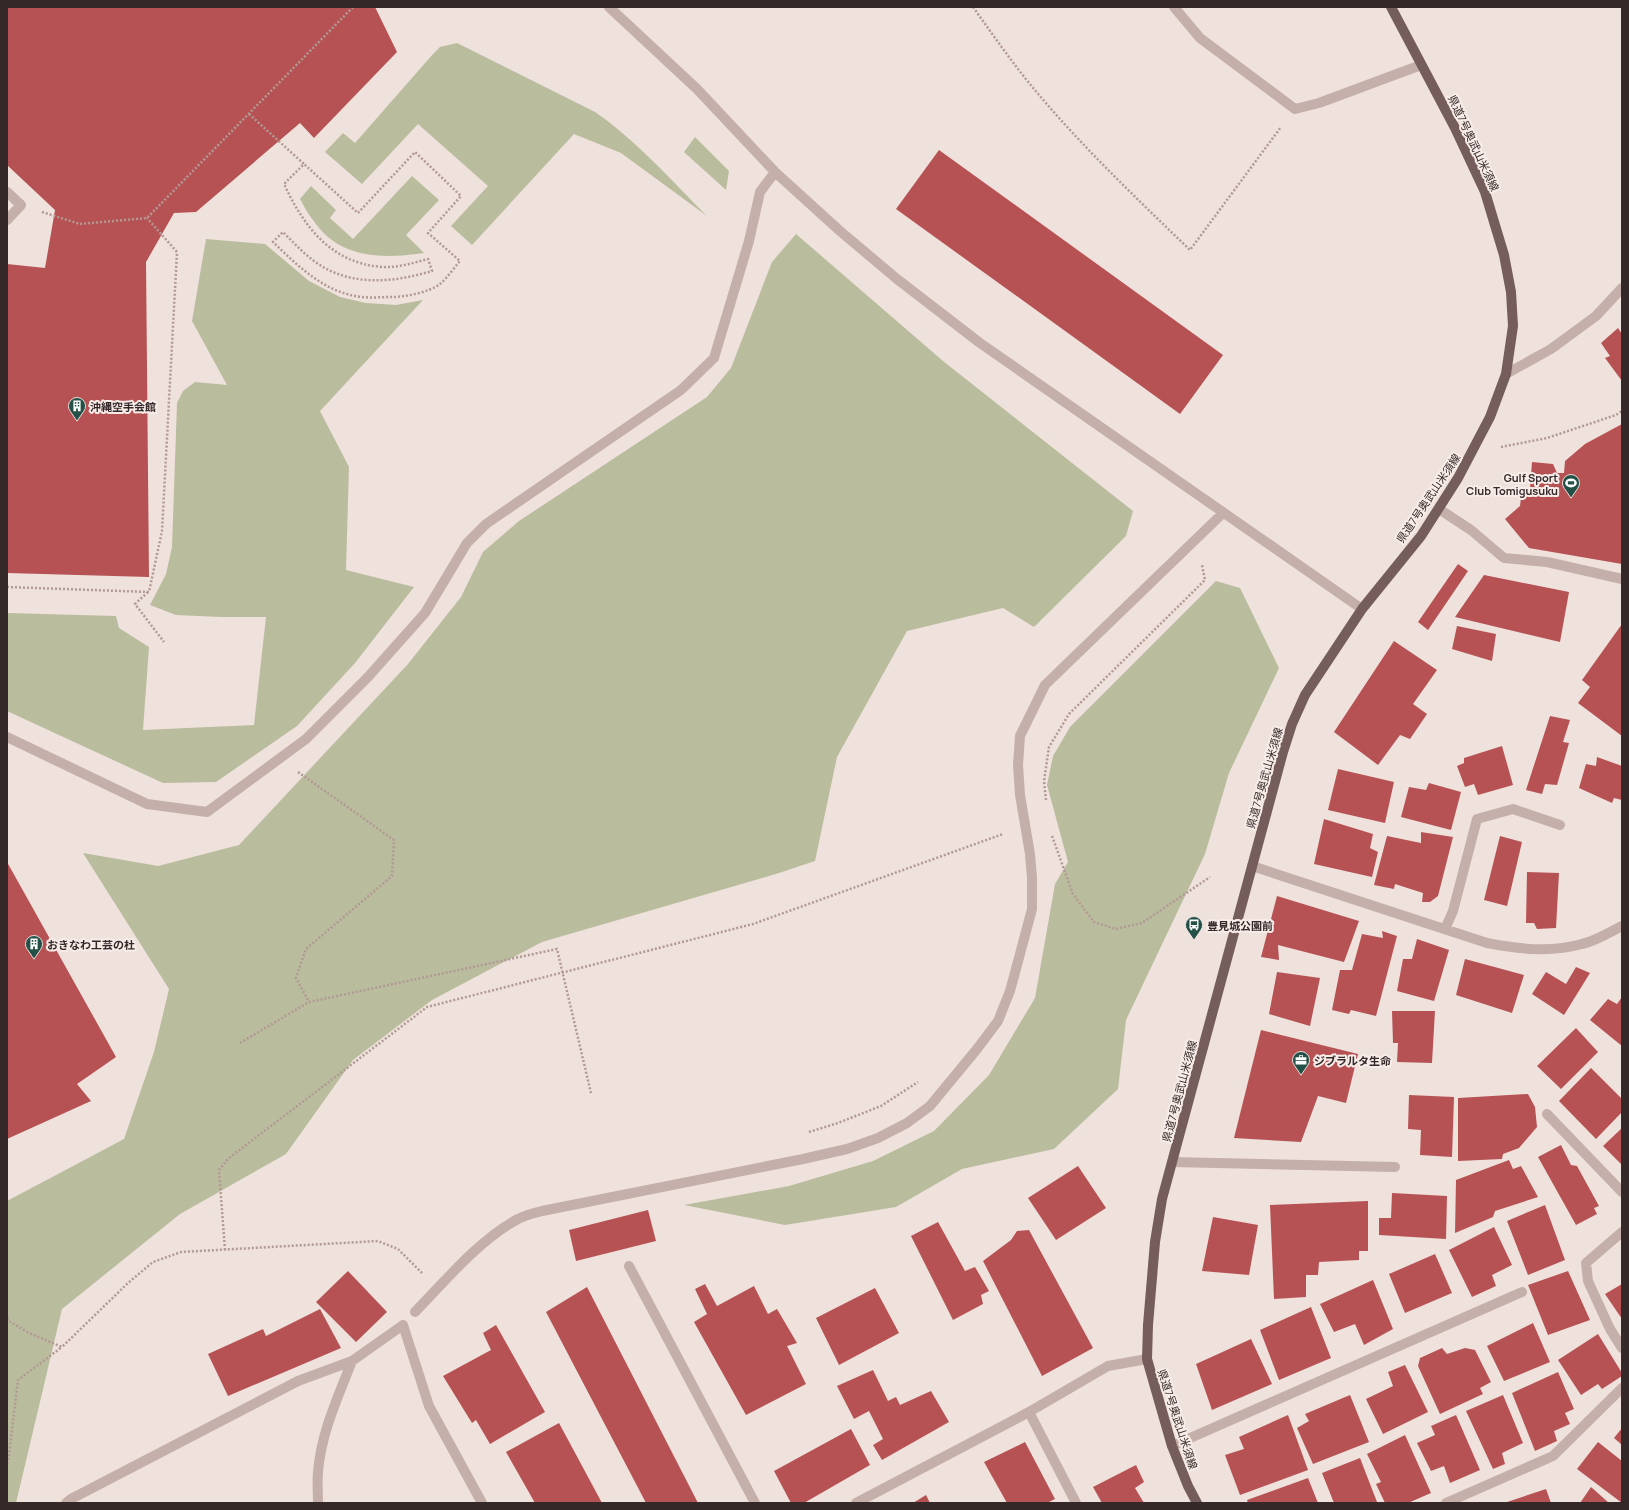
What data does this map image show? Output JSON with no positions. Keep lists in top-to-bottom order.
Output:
{
  "streets": {
    "main road": ["県道7号奥武山米須線"]
  },
  "places": {
    "building": ["沖縄空手会館", "おきなわ工芸の杜"],
    "sports": ["Gulf Sport Club Tomigusuku"],
    "bus stop": ["豊見城公園前"],
    "office": ["ジブラルタ生命"]
  }
}
